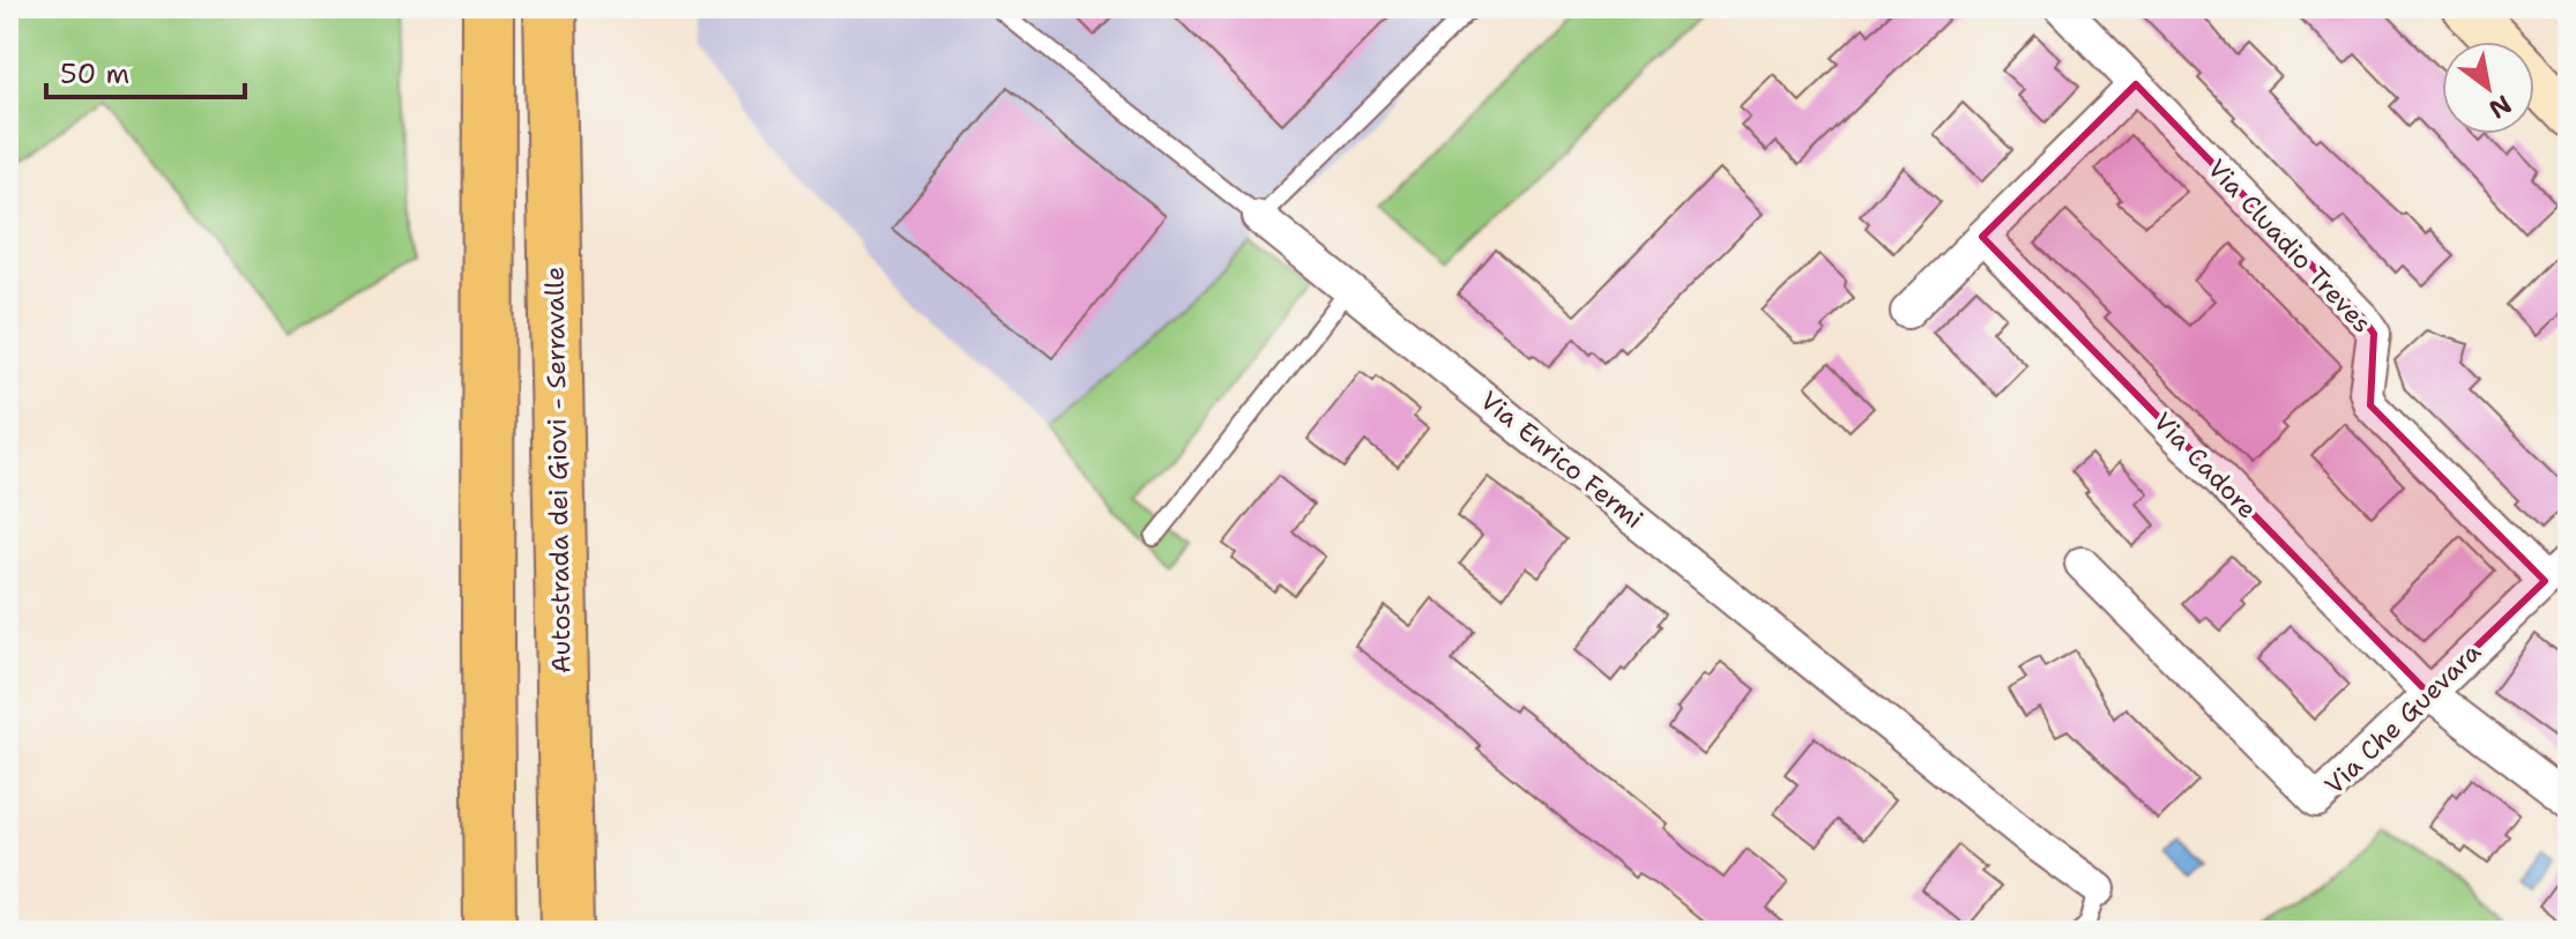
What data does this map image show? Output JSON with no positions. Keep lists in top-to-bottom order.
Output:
{
  "streets": {
    "highway": ["Autostrada dei Giovi - Serravalle"],
    "street": [
      "Via Cluadio Treves",
      "Via Enrico Fermi",
      "Via Cadore",
      "Via Che Guevara"
    ]
  },
  "crossings": [
    ["Via Cluadio Treves", "Via Che Guevara"],
    ["Via Cadore", "Via Che Guevara"]
  ],
  "scale_bar": "50 m",
  "north": "bottom right"
}
